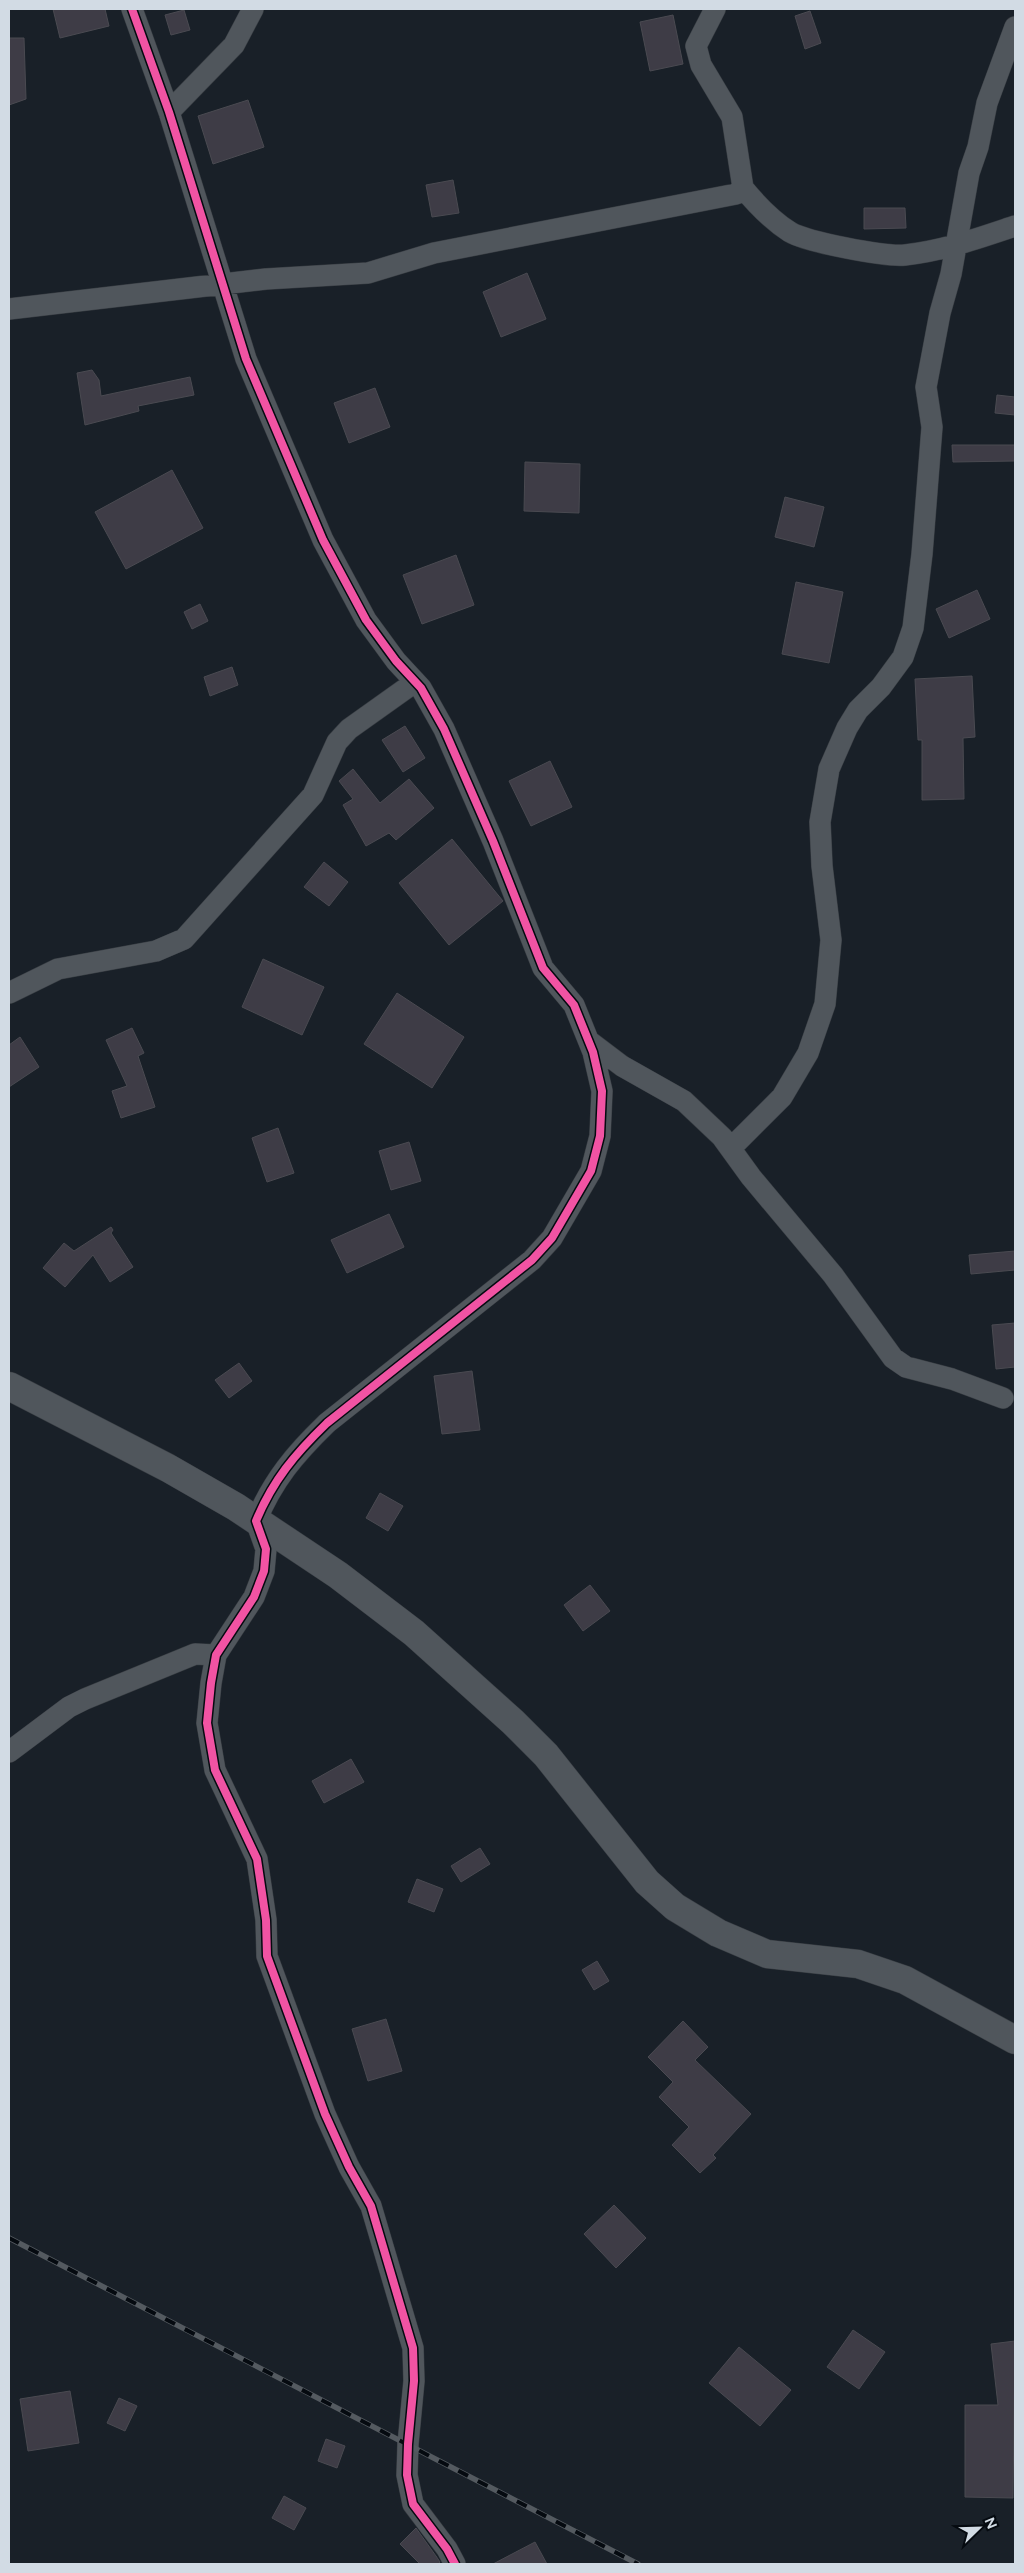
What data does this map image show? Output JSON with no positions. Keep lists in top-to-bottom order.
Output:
{
  "north": "top right"
}
